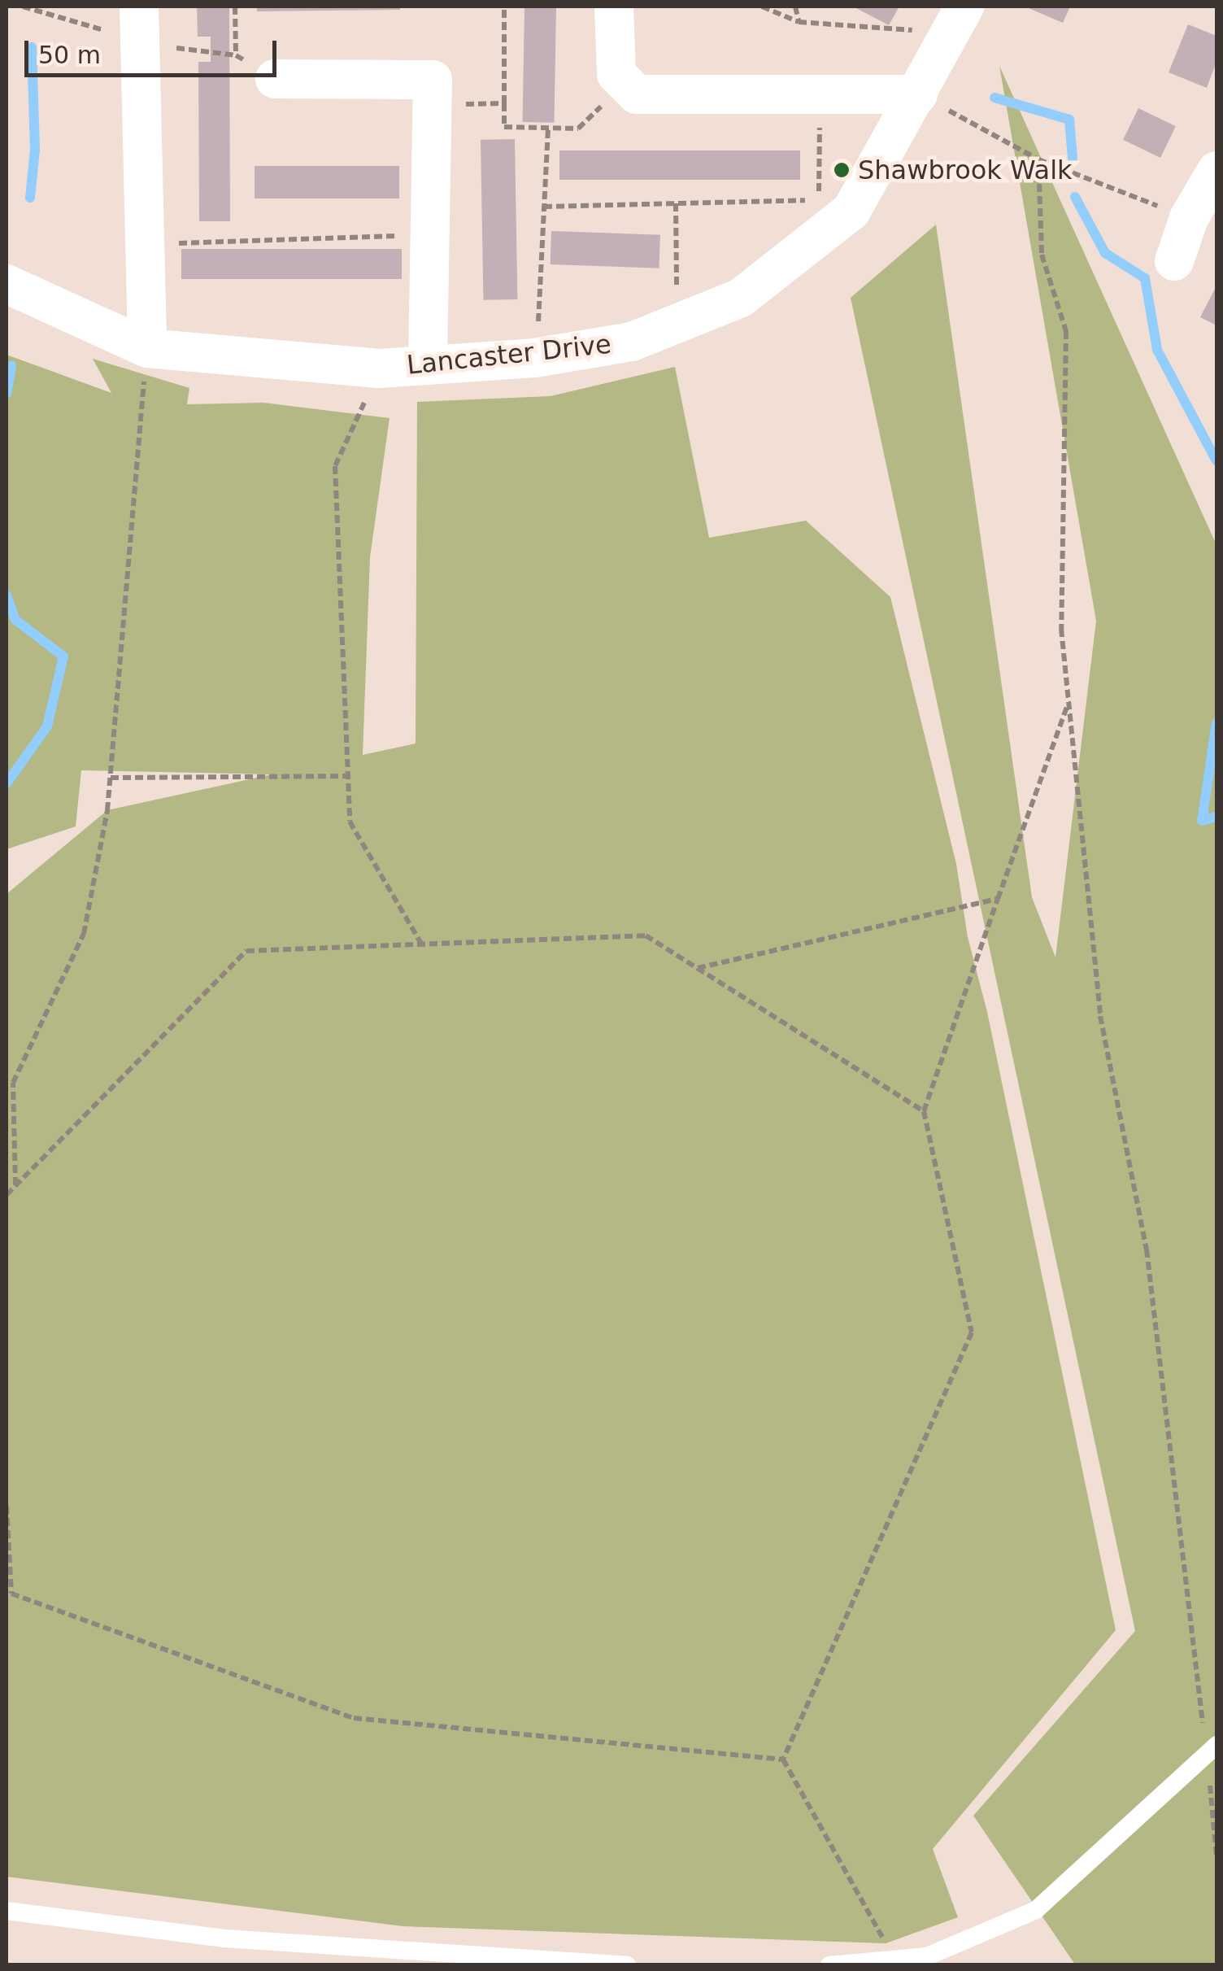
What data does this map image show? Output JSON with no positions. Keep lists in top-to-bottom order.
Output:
{
  "streets": {
    "street": ["Lancaster Drive"]
  },
  "places": ["Shawbrook Walk"],
  "scale_bar": "50 m"
}
